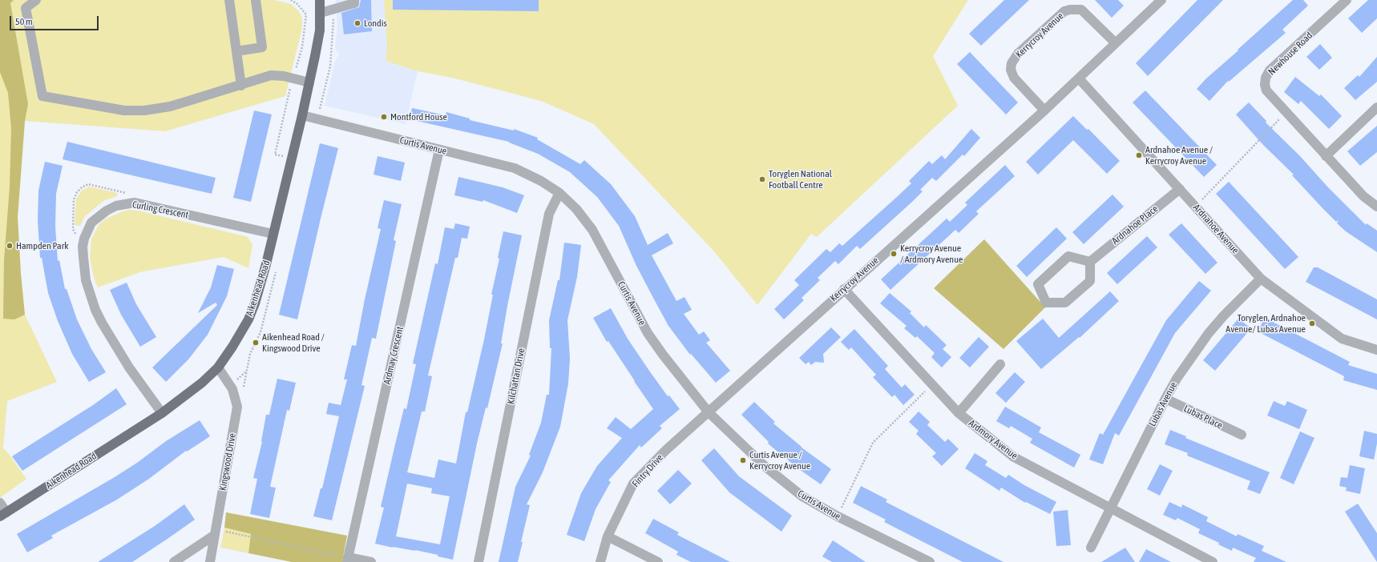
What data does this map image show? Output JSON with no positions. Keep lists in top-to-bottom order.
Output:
{
  "streets": {
    "main road": ["Aikenhead Road"],
    "street": [
      "Kerrycroy Avenue",
      "Newhouse Road",
      "Curtis Avenue",
      "Curling Crescent",
      "Ardnahoe Place",
      "Ardnahoe Avenue",
      "Ardmay Crescent",
      "Kilchattan Drive",
      "Lubas Avenue",
      "Lubas Place",
      "Ardmory Avenue",
      "Kingswood Drive",
      "Fintry Drive"
    ]
  },
  "crossings": [
    ["Kerrycroy Avenue", "Curtis Avenue"],
    ["Kerrycroy Avenue", "Ardnahoe Avenue"],
    ["Kerrycroy Avenue", "Ardmory Avenue"],
    ["Kerrycroy Avenue", "Fintry Drive"],
    ["Curtis Avenue", "Aikenhead Road"],
    ["Curtis Avenue", "Ardmay Crescent"],
    ["Curtis Avenue", "Kilchattan Drive"],
    ["Curtis Avenue", "Fintry Drive"],
    ["Curling Crescent", "Aikenhead Road"],
    ["Ardnahoe Place", "Ardnahoe Avenue"],
    ["Ardnahoe Avenue", "Lubas Avenue"],
    ["Aikenhead Road", "Kingswood Drive"],
    ["Lubas Avenue", "Lubas Place"],
    ["Lubas Avenue", "Ardmory Avenue"]
  ],
  "places": [
    "Londis",
    "Montford House",
    "Ardnahoe Avenue / Kerrycroy Avenue",
    "Toryglen National Football Centre",
    "Hampden Park",
    "Kerrycroy Avenue / Ardmory Avenue",
    "Toryglen, Ardnahoe Avenue/ Lubas Avenue",
    "Aikenhead Road / Kingswood Drive",
    "Curtis Avenue / Kerrycroy Avenue"
  ],
  "scale_bar": "50 m"
}
